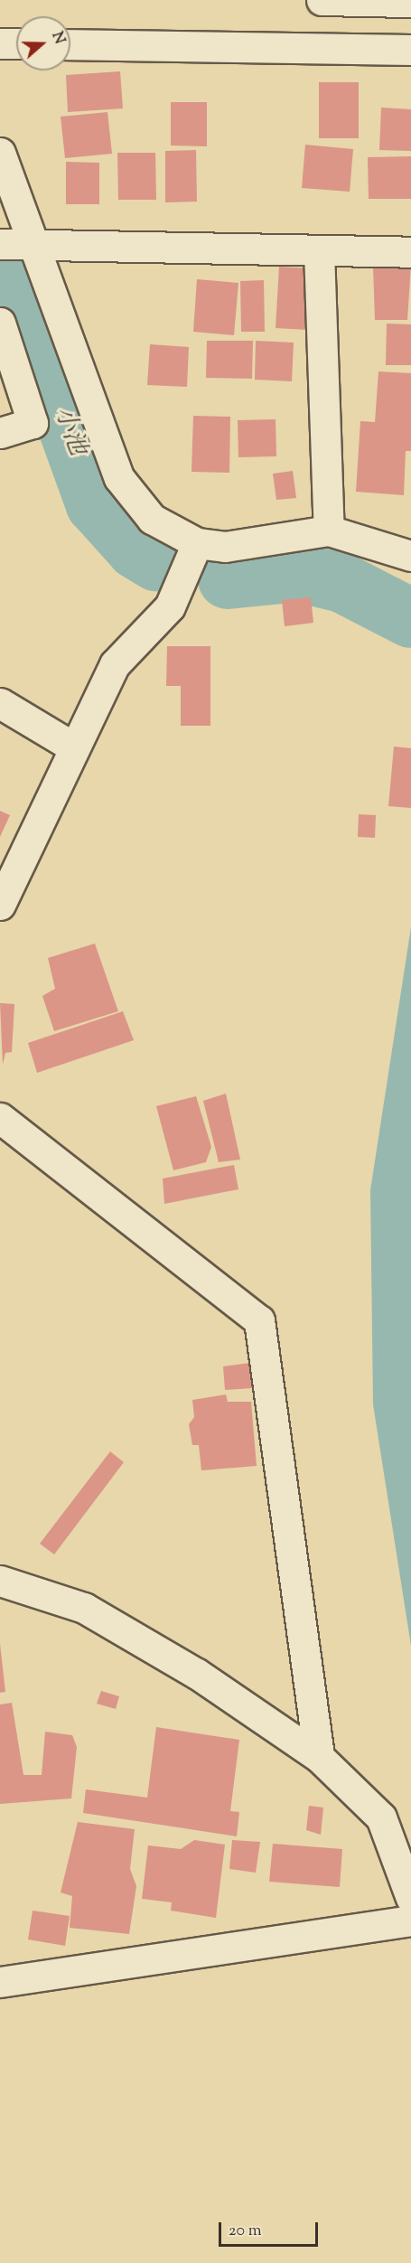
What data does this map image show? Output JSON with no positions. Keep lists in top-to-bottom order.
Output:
{
  "water": ["小池"],
  "scale_bar": "20 m",
  "north": "right"
}
